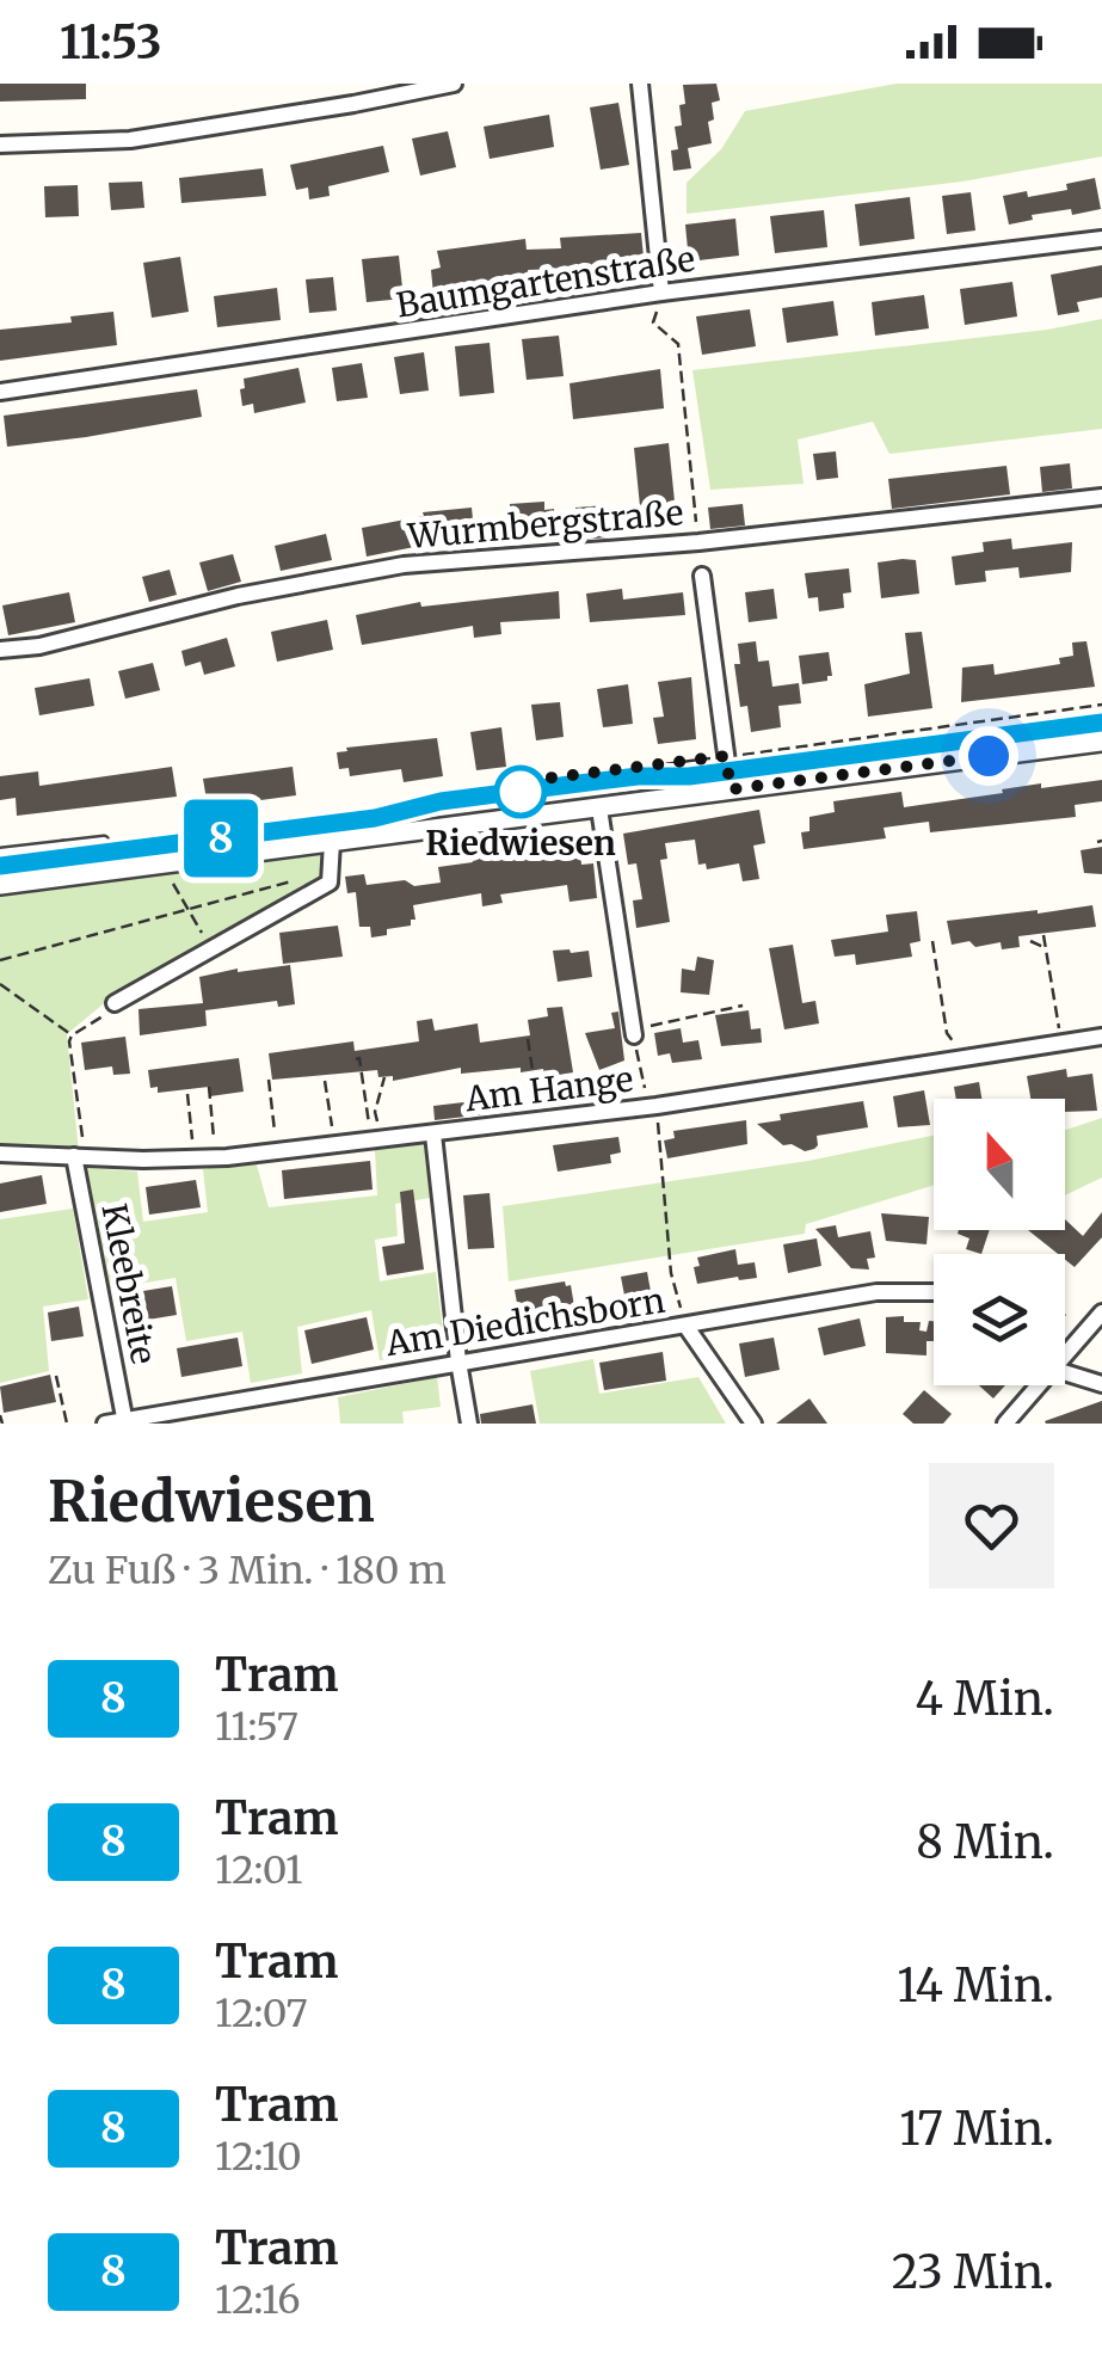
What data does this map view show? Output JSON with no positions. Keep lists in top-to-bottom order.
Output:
{
  "streets": {
    "street": [
      "Baumgartenstraße",
      "Wurmbergstraße",
      "Am Hange",
      "Kleebreite",
      "Am Diedichsborn"
    ]
  },
  "crossings": [
    ["Am Hange", "Kleebreite"],
    ["Kleebreite", "Am Diedichsborn"]
  ],
  "places": ["Riedwiesen"],
  "lines": ["tram line 8"],
  "north": "top",
  "page": {
    "status": "11:53",
    "on_map": "8",
    "heading": ["Riedwiesen", "Zu Fuß · 3 Min. · 180 m"],
    "list": [
      {
        "mark": "8",
        "name": "Tram",
        "note": "11:57",
        "value": "4 Min."
      },
      {
        "mark": "8",
        "name": "Tram",
        "note": "12:01",
        "value": "8 Min."
      },
      {
        "mark": "8",
        "name": "Tram",
        "note": "12:07",
        "value": "14 Min."
      },
      {
        "mark": "8",
        "name": "Tram",
        "note": "12:10",
        "value": "17 Min."
      },
      {
        "mark": "8",
        "name": "Tram",
        "note": "12:16",
        "value": "23 Min."
      }
    ]
  }
}
